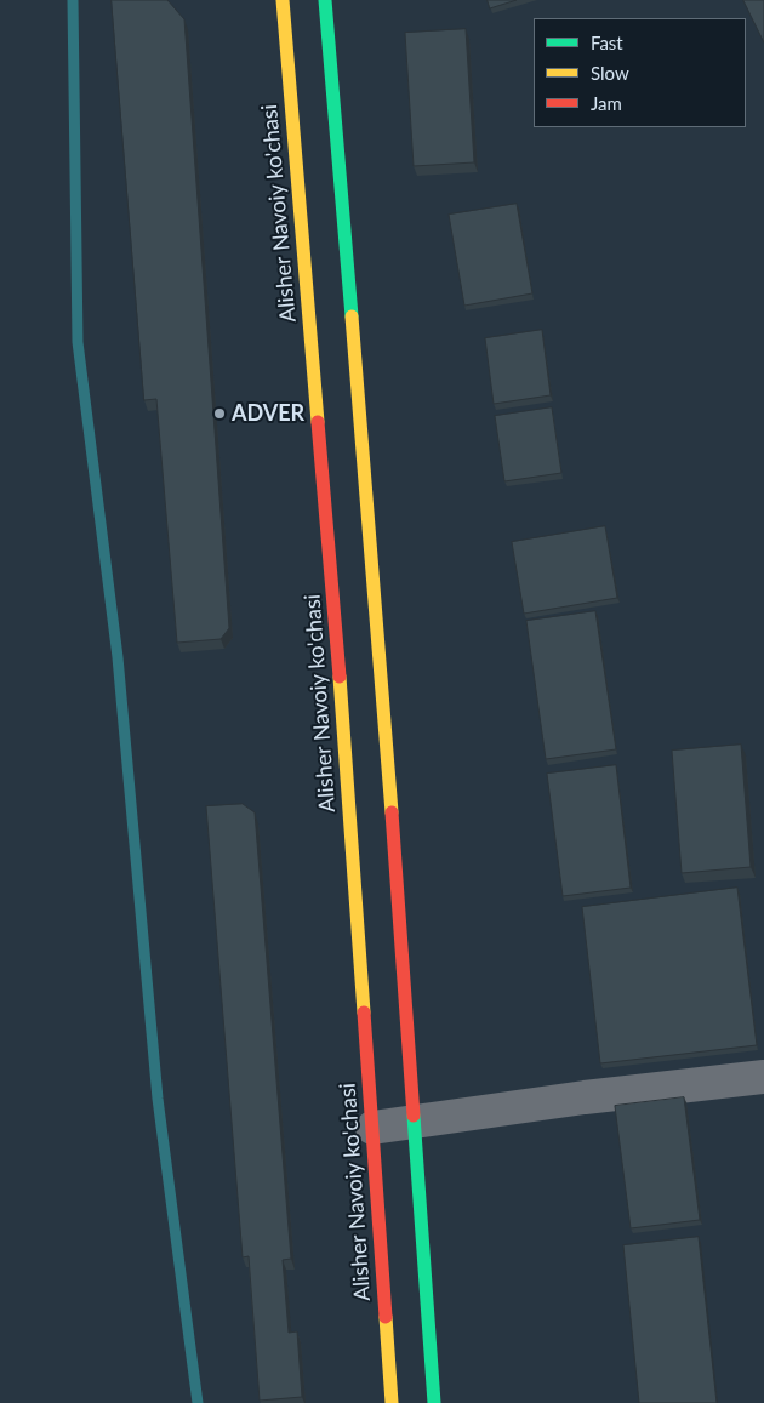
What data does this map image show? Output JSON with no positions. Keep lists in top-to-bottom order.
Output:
{
  "streets": {
    "main road": ["Alisher Navoiy ko'chasi"]
  },
  "places": ["ADVER"],
  "legend": ["Fast", "Slow", "Jam"]
}
